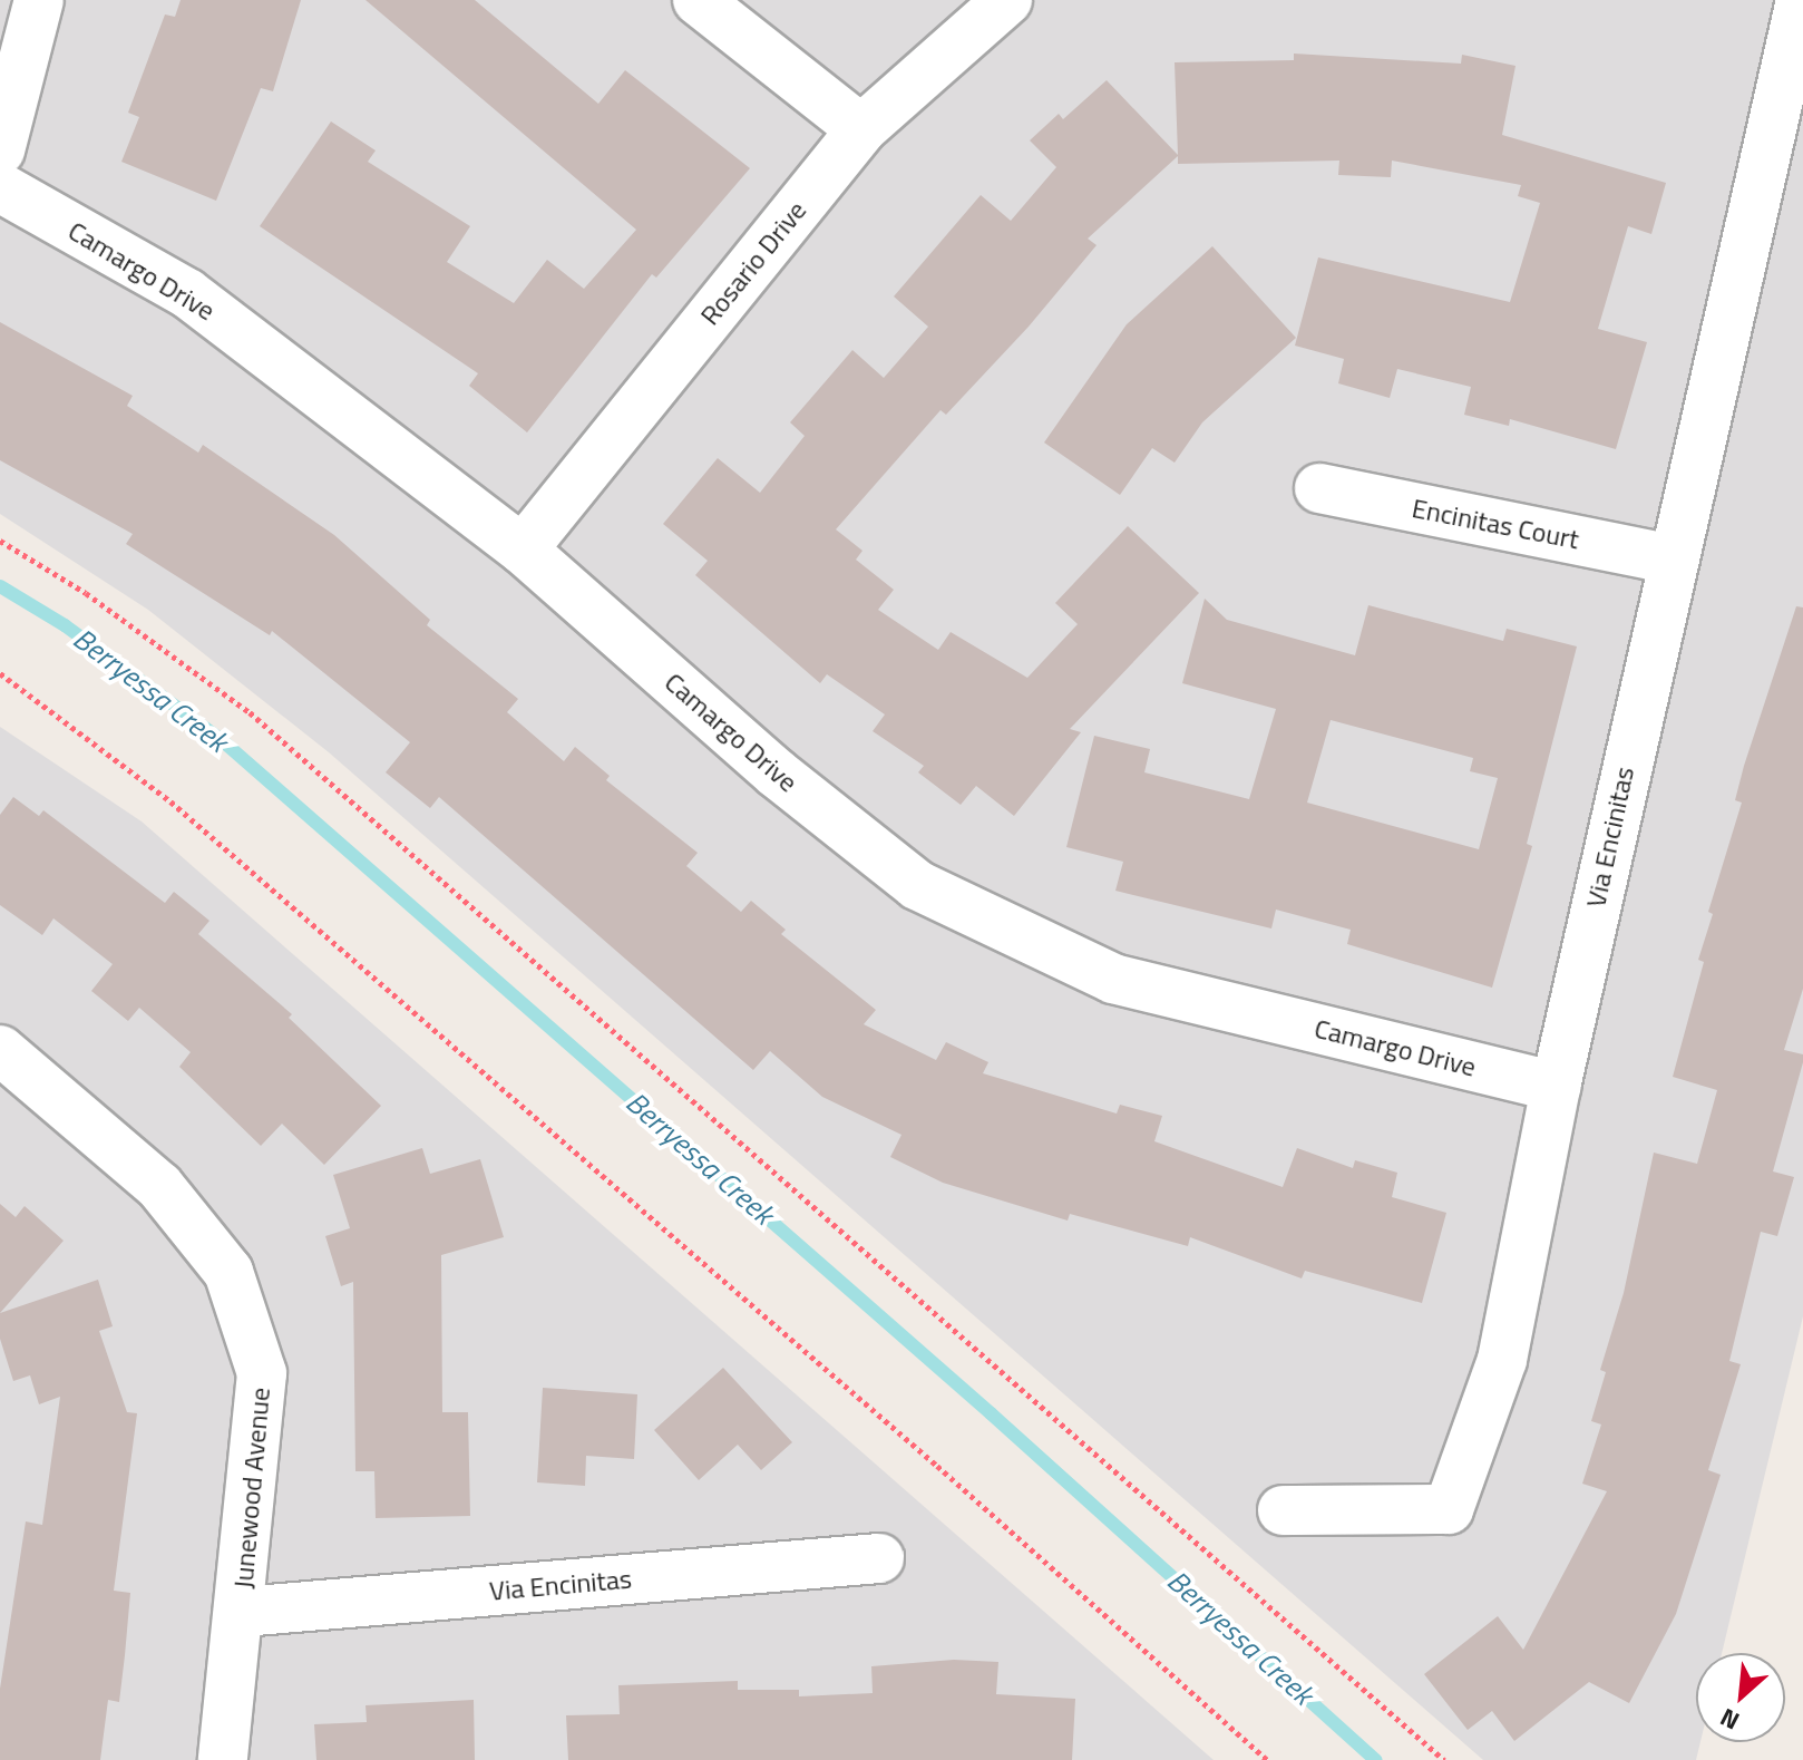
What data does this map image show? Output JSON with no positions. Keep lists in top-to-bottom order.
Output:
{
  "streets": {
    "street": [
      "Rosario Drive",
      "Camargo Drive",
      "Encinitas Court",
      "Via Encinitas",
      "Junewood Avenue"
    ]
  },
  "crossings": [
    ["Rosario Drive", "Camargo Drive"],
    ["Camargo Drive", "Via Encinitas"],
    ["Encinitas Court", "Via Encinitas"],
    ["Via Encinitas", "Junewood Avenue"]
  ],
  "water": ["Berryessa Creek"],
  "north": "bottom left"
}
